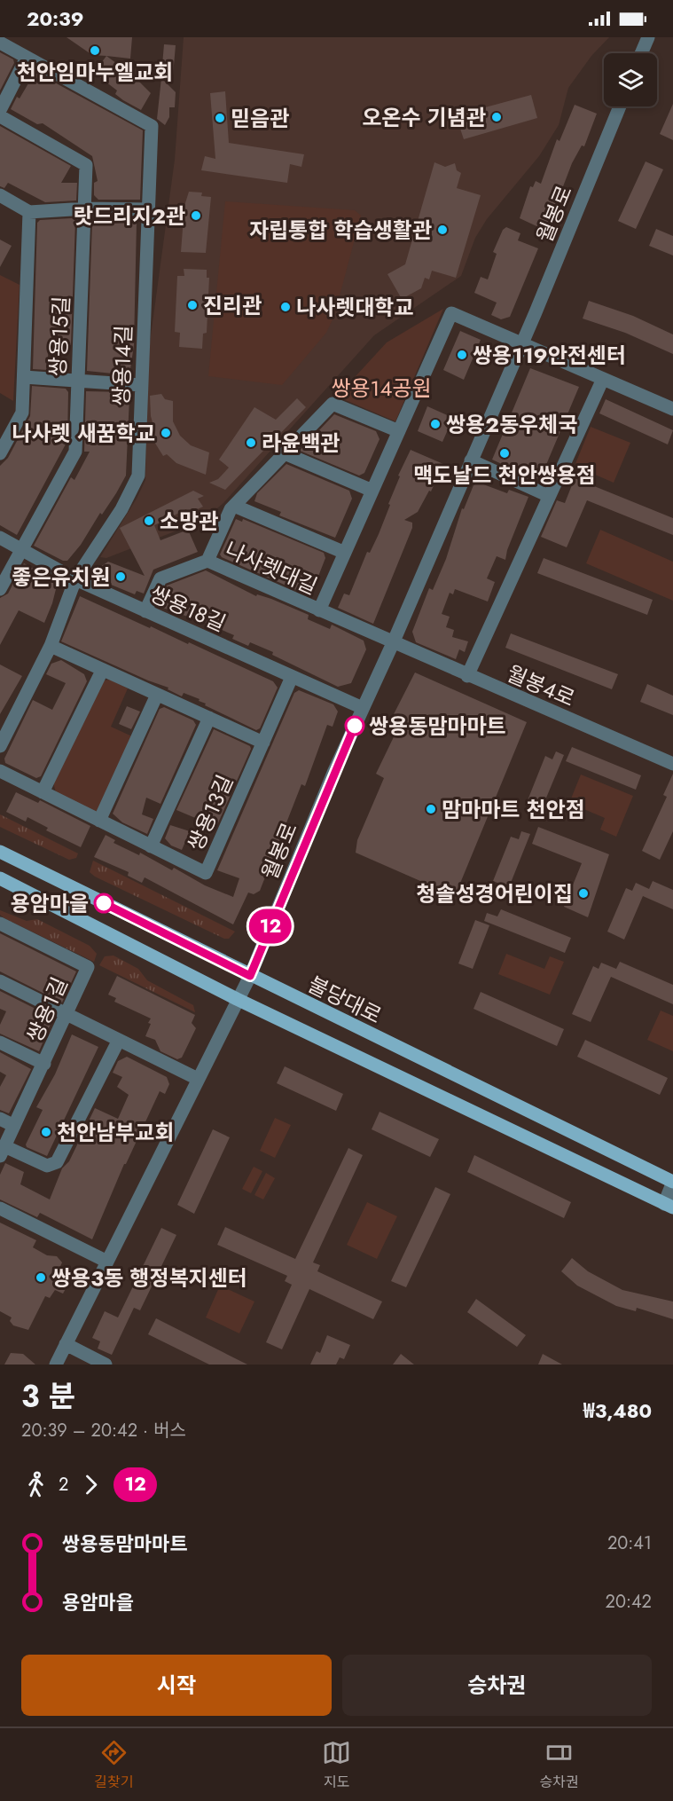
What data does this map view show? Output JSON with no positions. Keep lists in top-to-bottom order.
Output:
{
  "streets": {
    "main road": ["불당대로"],
    "street": [
      "월봉로",
      "쌍용15길",
      "쌍용14길",
      "나사렛대길",
      "쌍용18길",
      "월봉4로",
      "쌍용13길",
      "쌍용1길"
    ]
  },
  "crossings": [
    ["월봉로", "나사렛대길"],
    ["월봉로", "쌍용18길"],
    ["월봉로", "월봉4로"],
    ["월봉로", "불당대로"],
    ["쌍용15길", "쌍용18길"],
    ["쌍용14길", "쌍용18길"],
    ["나사렛대길", "쌍용18길"],
    ["나사렛대길", "월봉4로"],
    ["쌍용18길", "쌍용13길"]
  ],
  "parks": ["쌍용14공원"],
  "places": [
    "천안임마누엘교회",
    "오온수 기념관",
    "믿음관",
    "랏드리지2관",
    "자립통합 학습생활관",
    "진리관",
    "나사렛대학교",
    "쌍용119안전센터",
    "쌍용2동우체국",
    "나사렛 새꿈학교",
    "라윤백관",
    "맥도날드 천안쌍용점",
    "소망관",
    "좋은유치원",
    "쌍용동맘마마트",
    "맘마마트 천안점",
    "청솔성경어린이집",
    "용암마을",
    "천안남부교회",
    "쌍용3동 행정복지센터"
  ],
  "lines": ["bus line 12"],
  "page": {
    "status": "20:39",
    "on_map": "12",
    "heading": ["3 분", "20:39 – 20:42 · 버스", "₩3,480"],
    "legs": ["2", "12"],
    "list": [
      {
        "name": "쌍용동맘마마트",
        "value": "20:41"
      },
      {
        "name": "용암마을",
        "value": "20:42"
      }
    ],
    "buttons": ["시작", "승차권"],
    "tabs": ["길찾기", "지도", "승차권"]
  }
}
